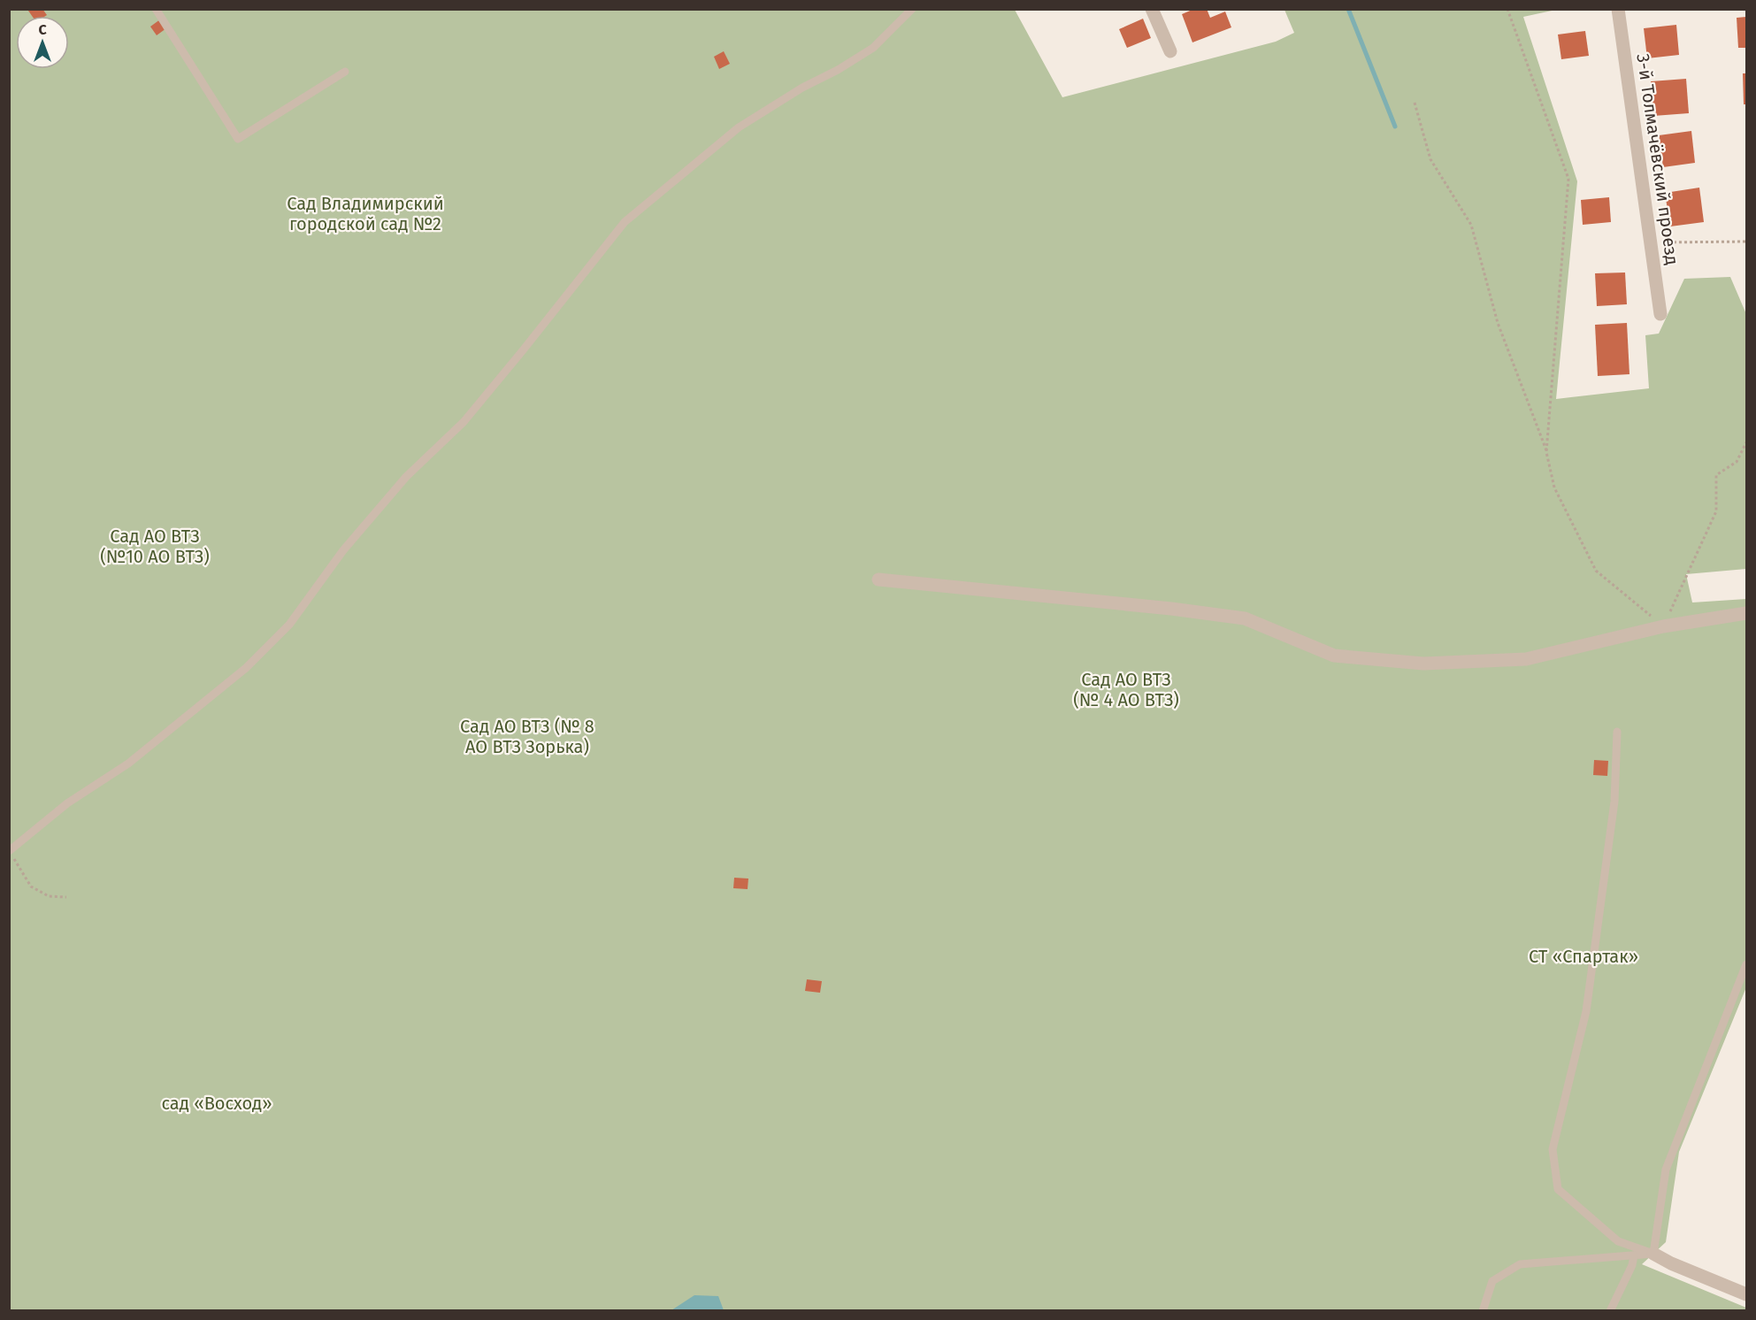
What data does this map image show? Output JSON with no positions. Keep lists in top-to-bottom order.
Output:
{
  "streets": {
    "street": ["3-й Толмачёвский проезд"]
  },
  "parks": [
    "Сад Владимирский городской сад №2",
    "Сад АО ВТЗ (№10 АО ВТЗ)",
    "Сад АО ВТЗ (№ 4 АО ВТЗ)",
    "Сад АО ВТЗ (№ 8 АО ВТЗ Зорька)",
    "СТ «Спартак»",
    "сад «Восход»"
  ],
  "north": "top"
}
